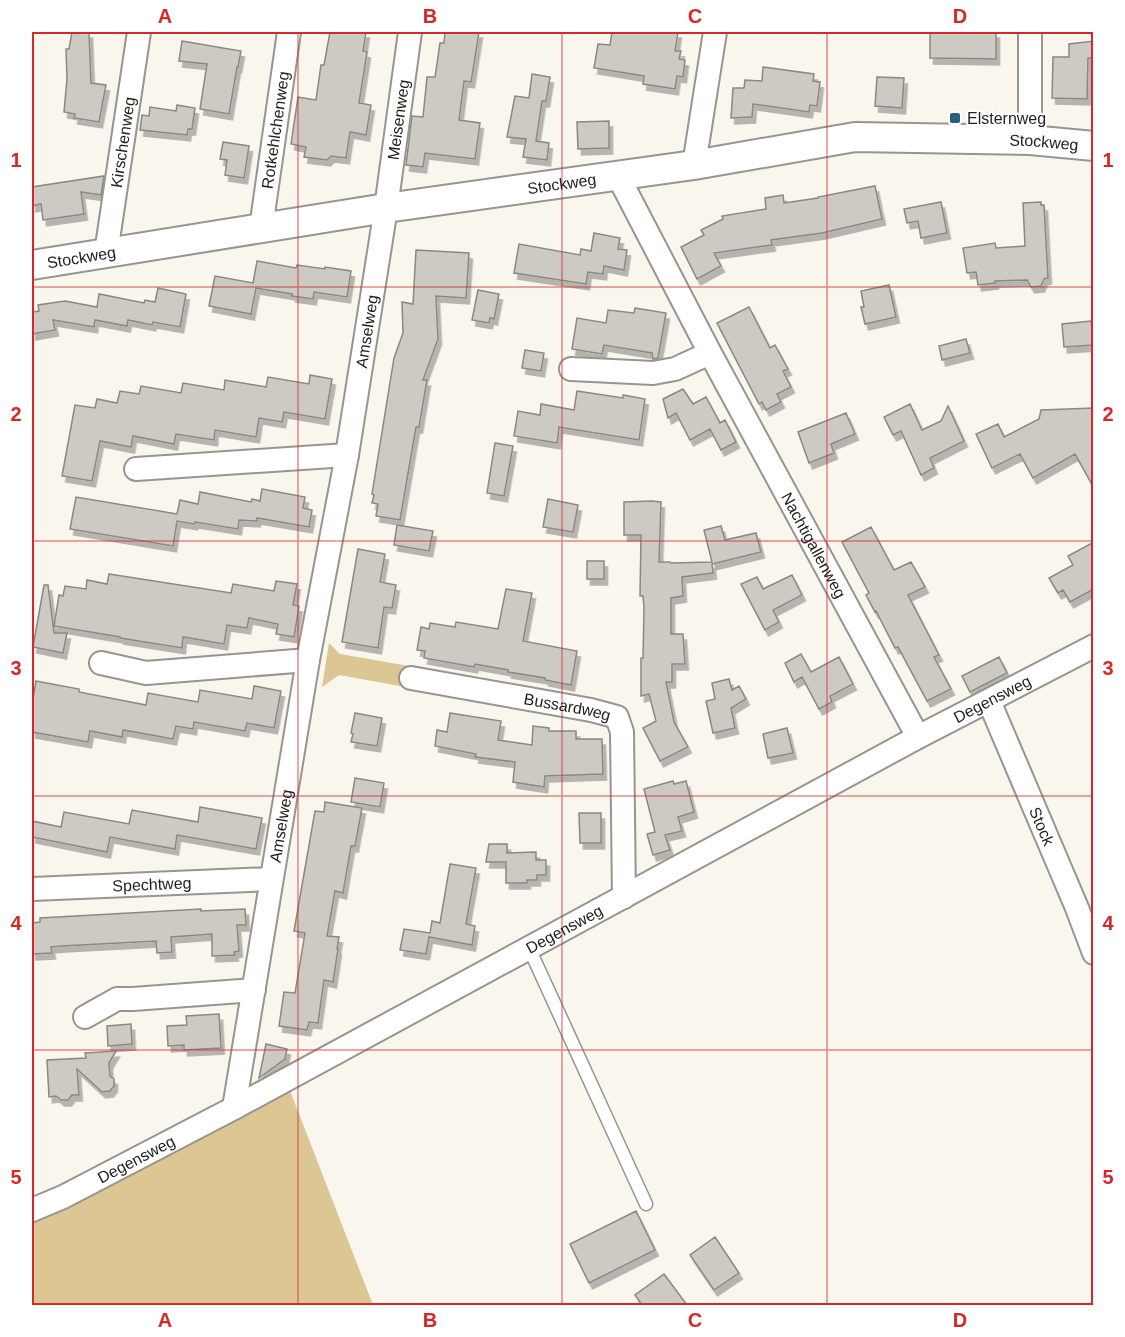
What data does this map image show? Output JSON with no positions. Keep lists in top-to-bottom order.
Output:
{
  "streets": {
    "street": [
      "Meisenweg",
      "Rotkehlchenweg",
      "Kirschenweg",
      "Stockweg",
      "Amselweg",
      "Nachtigallenweg",
      "Degensweg",
      "Bussardweg",
      "Stock",
      "Spechtweg"
    ]
  },
  "crossings": [
    ["Meisenweg", "Stockweg"],
    ["Meisenweg", "Amselweg"],
    ["Rotkehlchenweg", "Stockweg"],
    ["Kirschenweg", "Stockweg"],
    ["Stockweg", "Amselweg"],
    ["Stockweg", "Nachtigallenweg"],
    ["Amselweg", "Degensweg"],
    ["Amselweg", "Spechtweg"],
    ["Nachtigallenweg", "Degensweg"],
    ["Degensweg", "Bussardweg"],
    ["Degensweg", "Stock"]
  ],
  "places": {
    "transit": ["Elsternweg"]
  },
  "grid": {
    "columns": [
      "A",
      "B",
      "C",
      "D"
    ],
    "rows": [
      "1",
      "2",
      "3",
      "4",
      "5"
    ]
  }
}
